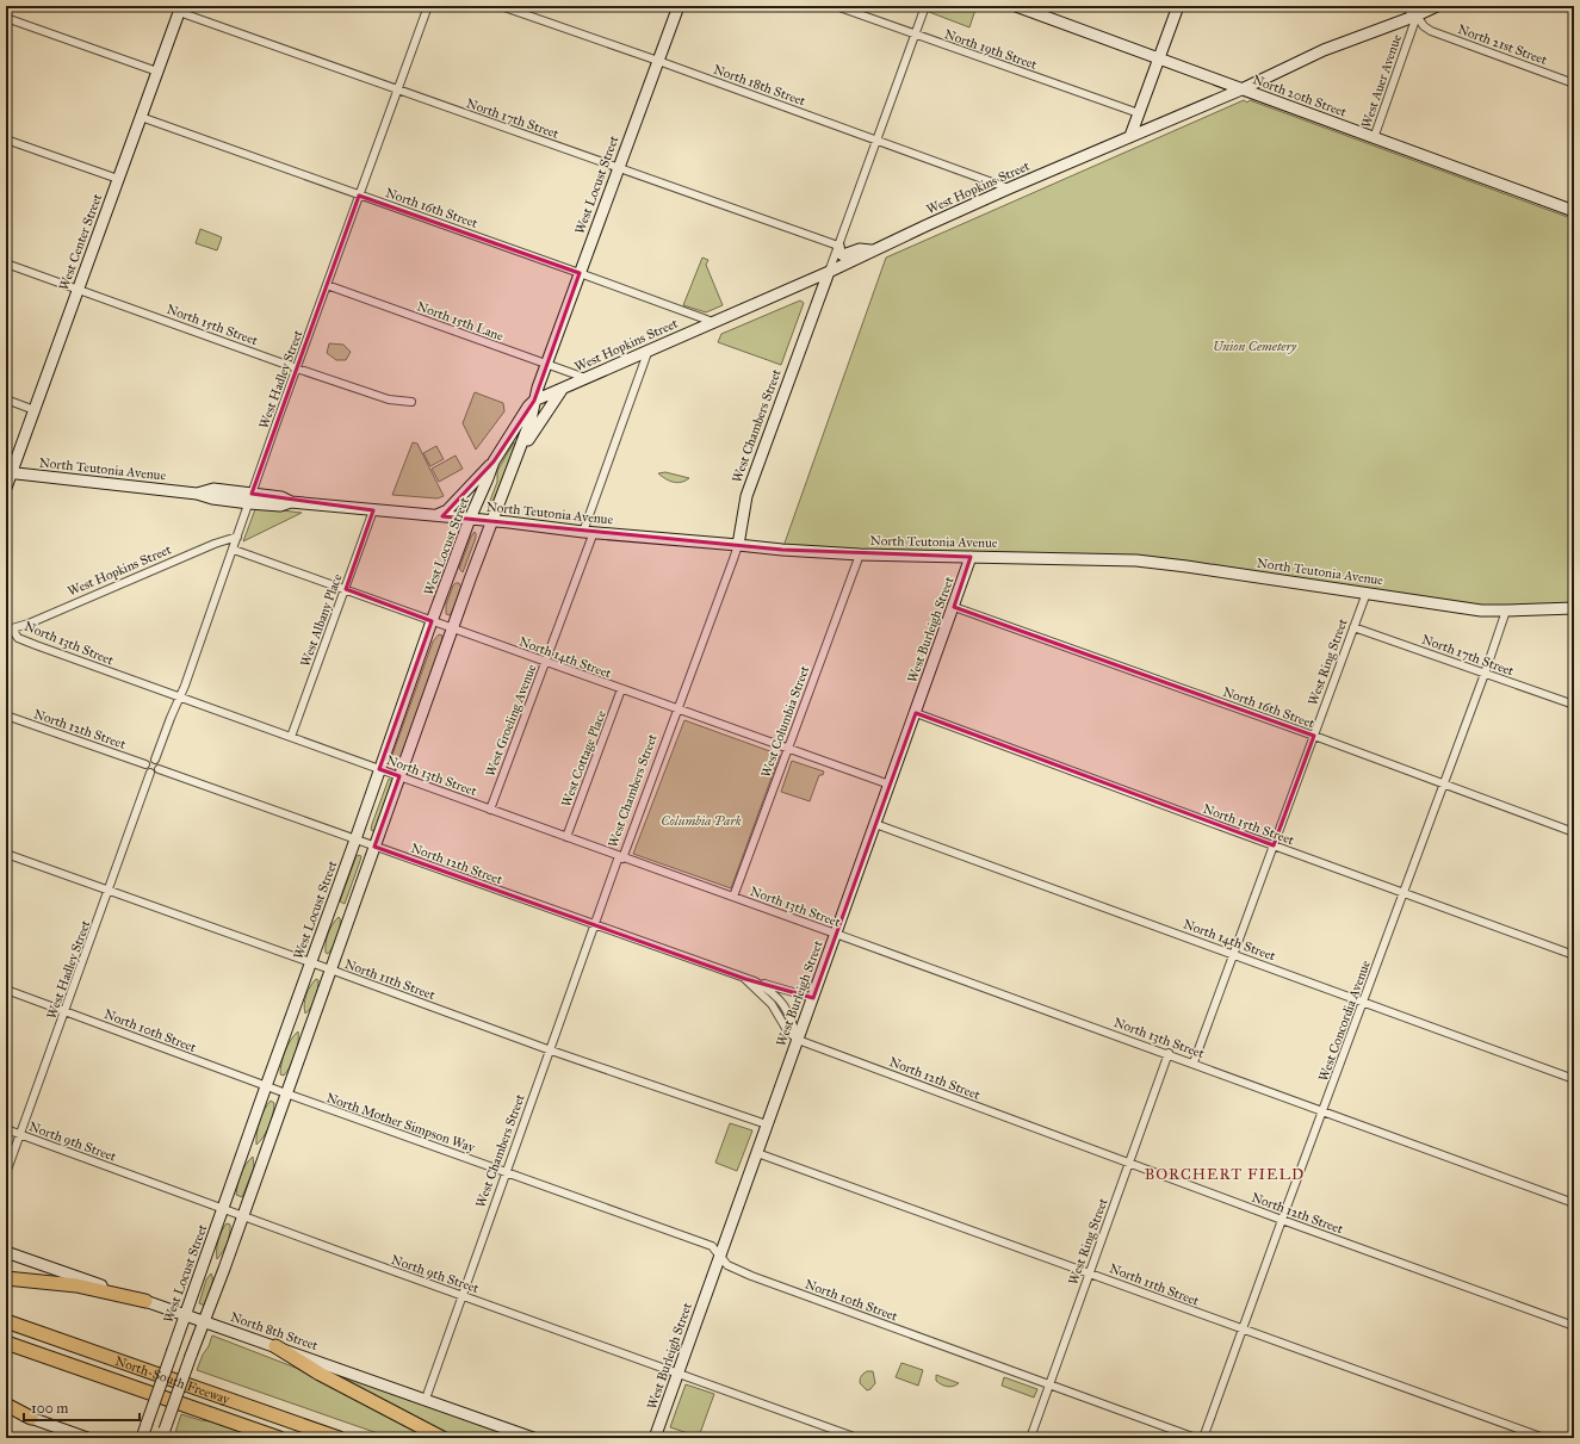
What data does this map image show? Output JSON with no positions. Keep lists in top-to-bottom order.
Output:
{
  "streets": {
    "highway": ["North-South Freeway"],
    "main road": [
      "North 20th Street",
      "West Locust Street",
      "West Hopkins Street",
      "West Center Street",
      "West Chambers Street",
      "North Teutonia Avenue",
      "West Burleigh Street",
      "North 8th Street"
    ],
    "street": [
      "North 21st Street",
      "North 19th Street",
      "West Auer Avenue",
      "North 18th Street",
      "North 17th Street",
      "North 16th Street",
      "North 15th Lane",
      "North 15th Street",
      "West Hadley Street",
      "West Albany Place",
      "North 13th Street",
      "North 14th Street",
      "West Ring Street",
      "West Groeling Avenue",
      "West Columbia Street",
      "North 12th Street",
      "West Cottage Place",
      "North 11th Street",
      "West Concordia Avenue",
      "North 10th Street",
      "North Mother Simpson Way",
      "North 9th Street"
    ]
  },
  "crossings": [
    ["North 21st Street", "West Auer Avenue"],
    ["North 21st Street", "West Hopkins Street"],
    ["North 19th Street", "West Chambers Street"],
    ["West Auer Avenue", "North 20th Street"],
    ["West Auer Avenue", "West Hopkins Street"],
    ["North 18th Street", "West Locust Street"],
    ["North 18th Street", "West Hopkins Street"],
    ["North 18th Street", "West Chambers Street"],
    ["North 20th Street", "West Hopkins Street"],
    ["North 17th Street", "West Locust Street"],
    ["North 17th Street", "West Center Street"],
    ["North 17th Street", "West Hadley Street"],
    ["North 17th Street", "West Chambers Street"],
    ["North 17th Street", "West Ring Street"],
    ["North 17th Street", "West Concordia Avenue"],
    ["West Locust Street", "West Hopkins Street"],
    ["West Locust Street", "North 16th Street"],
    ["West Locust Street", "North 15th Lane"],
    ["West Locust Street", "North Teutonia Avenue"],
    ["West Locust Street", "North 13th Street"],
    ["West Locust Street", "North 14th Street"],
    ["West Locust Street", "North 12th Street"],
    ["West Locust Street", "North 11th Street"],
    ["West Locust Street", "North 10th Street"],
    ["West Locust Street", "North Mother Simpson Way"],
    ["West Locust Street", "North 9th Street"],
    ["West Locust Street", "North 8th Street"],
    ["West Hopkins Street", "North 16th Street"],
    ["West Hopkins Street", "North 15th Lane"],
    ["West Hopkins Street", "West Hadley Street"],
    ["West Hopkins Street", "West Chambers Street"],
    ["West Hopkins Street", "North 13th Street"],
    ["West Hopkins Street", "West Groeling Avenue"],
    ["North 16th Street", "West Center Street"],
    ["North 16th Street", "West Hadley Street"],
    ["North 16th Street", "West Burleigh Street"],
    ["North 16th Street", "West Ring Street"],
    ["North 16th Street", "West Concordia Avenue"],
    ["West Center Street", "North 15th Street"],
    ["West Center Street", "North Teutonia Avenue"],
    ["North 15th Lane", "West Hadley Street"],
    ["North 15th Street", "West Hadley Street"],
    ["North 15th Street", "West Burleigh Street"],
    ["North 15th Street", "West Ring Street"],
    ["North 15th Street", "West Concordia Avenue"],
    ["West Hadley Street", "North Teutonia Avenue"],
    ["West Hadley Street", "North 13th Street"],
    ["West Hadley Street", "North 14th Street"],
    ["West Hadley Street", "North 12th Street"],
    ["West Hadley Street", "North 11th Street"],
    ["West Hadley Street", "North 10th Street"],
    ["West Hadley Street", "North 9th Street"],
    ["West Chambers Street", "North Teutonia Avenue"],
    ["West Chambers Street", "North 13th Street"],
    ["West Chambers Street", "North 14th Street"],
    ["West Chambers Street", "North 12th Street"],
    ["West Chambers Street", "North 11th Street"],
    ["West Chambers Street", "North 10th Street"],
    ["West Chambers Street", "North Mother Simpson Way"],
    ["West Chambers Street", "North 9th Street"],
    ["West Chambers Street", "North 8th Street"],
    ["North Teutonia Avenue", "West Albany Place"],
    ["North Teutonia Avenue", "West Burleigh Street"],
    ["North Teutonia Avenue", "West Ring Street"],
    ["North Teutonia Avenue", "West Groeling Avenue"],
    ["North Teutonia Avenue", "West Columbia Street"],
    ["North Teutonia Avenue", "West Concordia Avenue"],
    ["West Albany Place", "North 13th Street"],
    ["West Albany Place", "North 14th Street"],
    ["West Burleigh Street", "North 13th Street"],
    ["West Burleigh Street", "North 14th Street"],
    ["West Burleigh Street", "North 12th Street"],
    ["West Burleigh Street", "North 11th Street"],
    ["West Burleigh Street", "North 10th Street"],
    ["West Burleigh Street", "North 9th Street"],
    ["North 13th Street", "West Ring Street"],
    ["North 13th Street", "West Groeling Avenue"],
    ["North 13th Street", "West Columbia Street"],
    ["North 13th Street", "West Cottage Place"],
    ["North 13th Street", "West Concordia Avenue"],
    ["North 14th Street", "West Ring Street"],
    ["North 14th Street", "West Groeling Avenue"],
    ["North 14th Street", "West Columbia Street"],
    ["North 14th Street", "West Cottage Place"],
    ["North 14th Street", "West Concordia Avenue"],
    ["West Ring Street", "North 12th Street"],
    ["West Ring Street", "North 11th Street"],
    ["West Ring Street", "North 10th Street"],
    ["North 12th Street", "West Concordia Avenue"],
    ["North 11th Street", "West Concordia Avenue"],
    ["North 10th Street", "North Mother Simpson Way"]
  ],
  "districts": ["BORCHERT FIELD"],
  "parks": ["Union Cemetery", "Columbia Park"],
  "scale_bar": "100 m"
}
